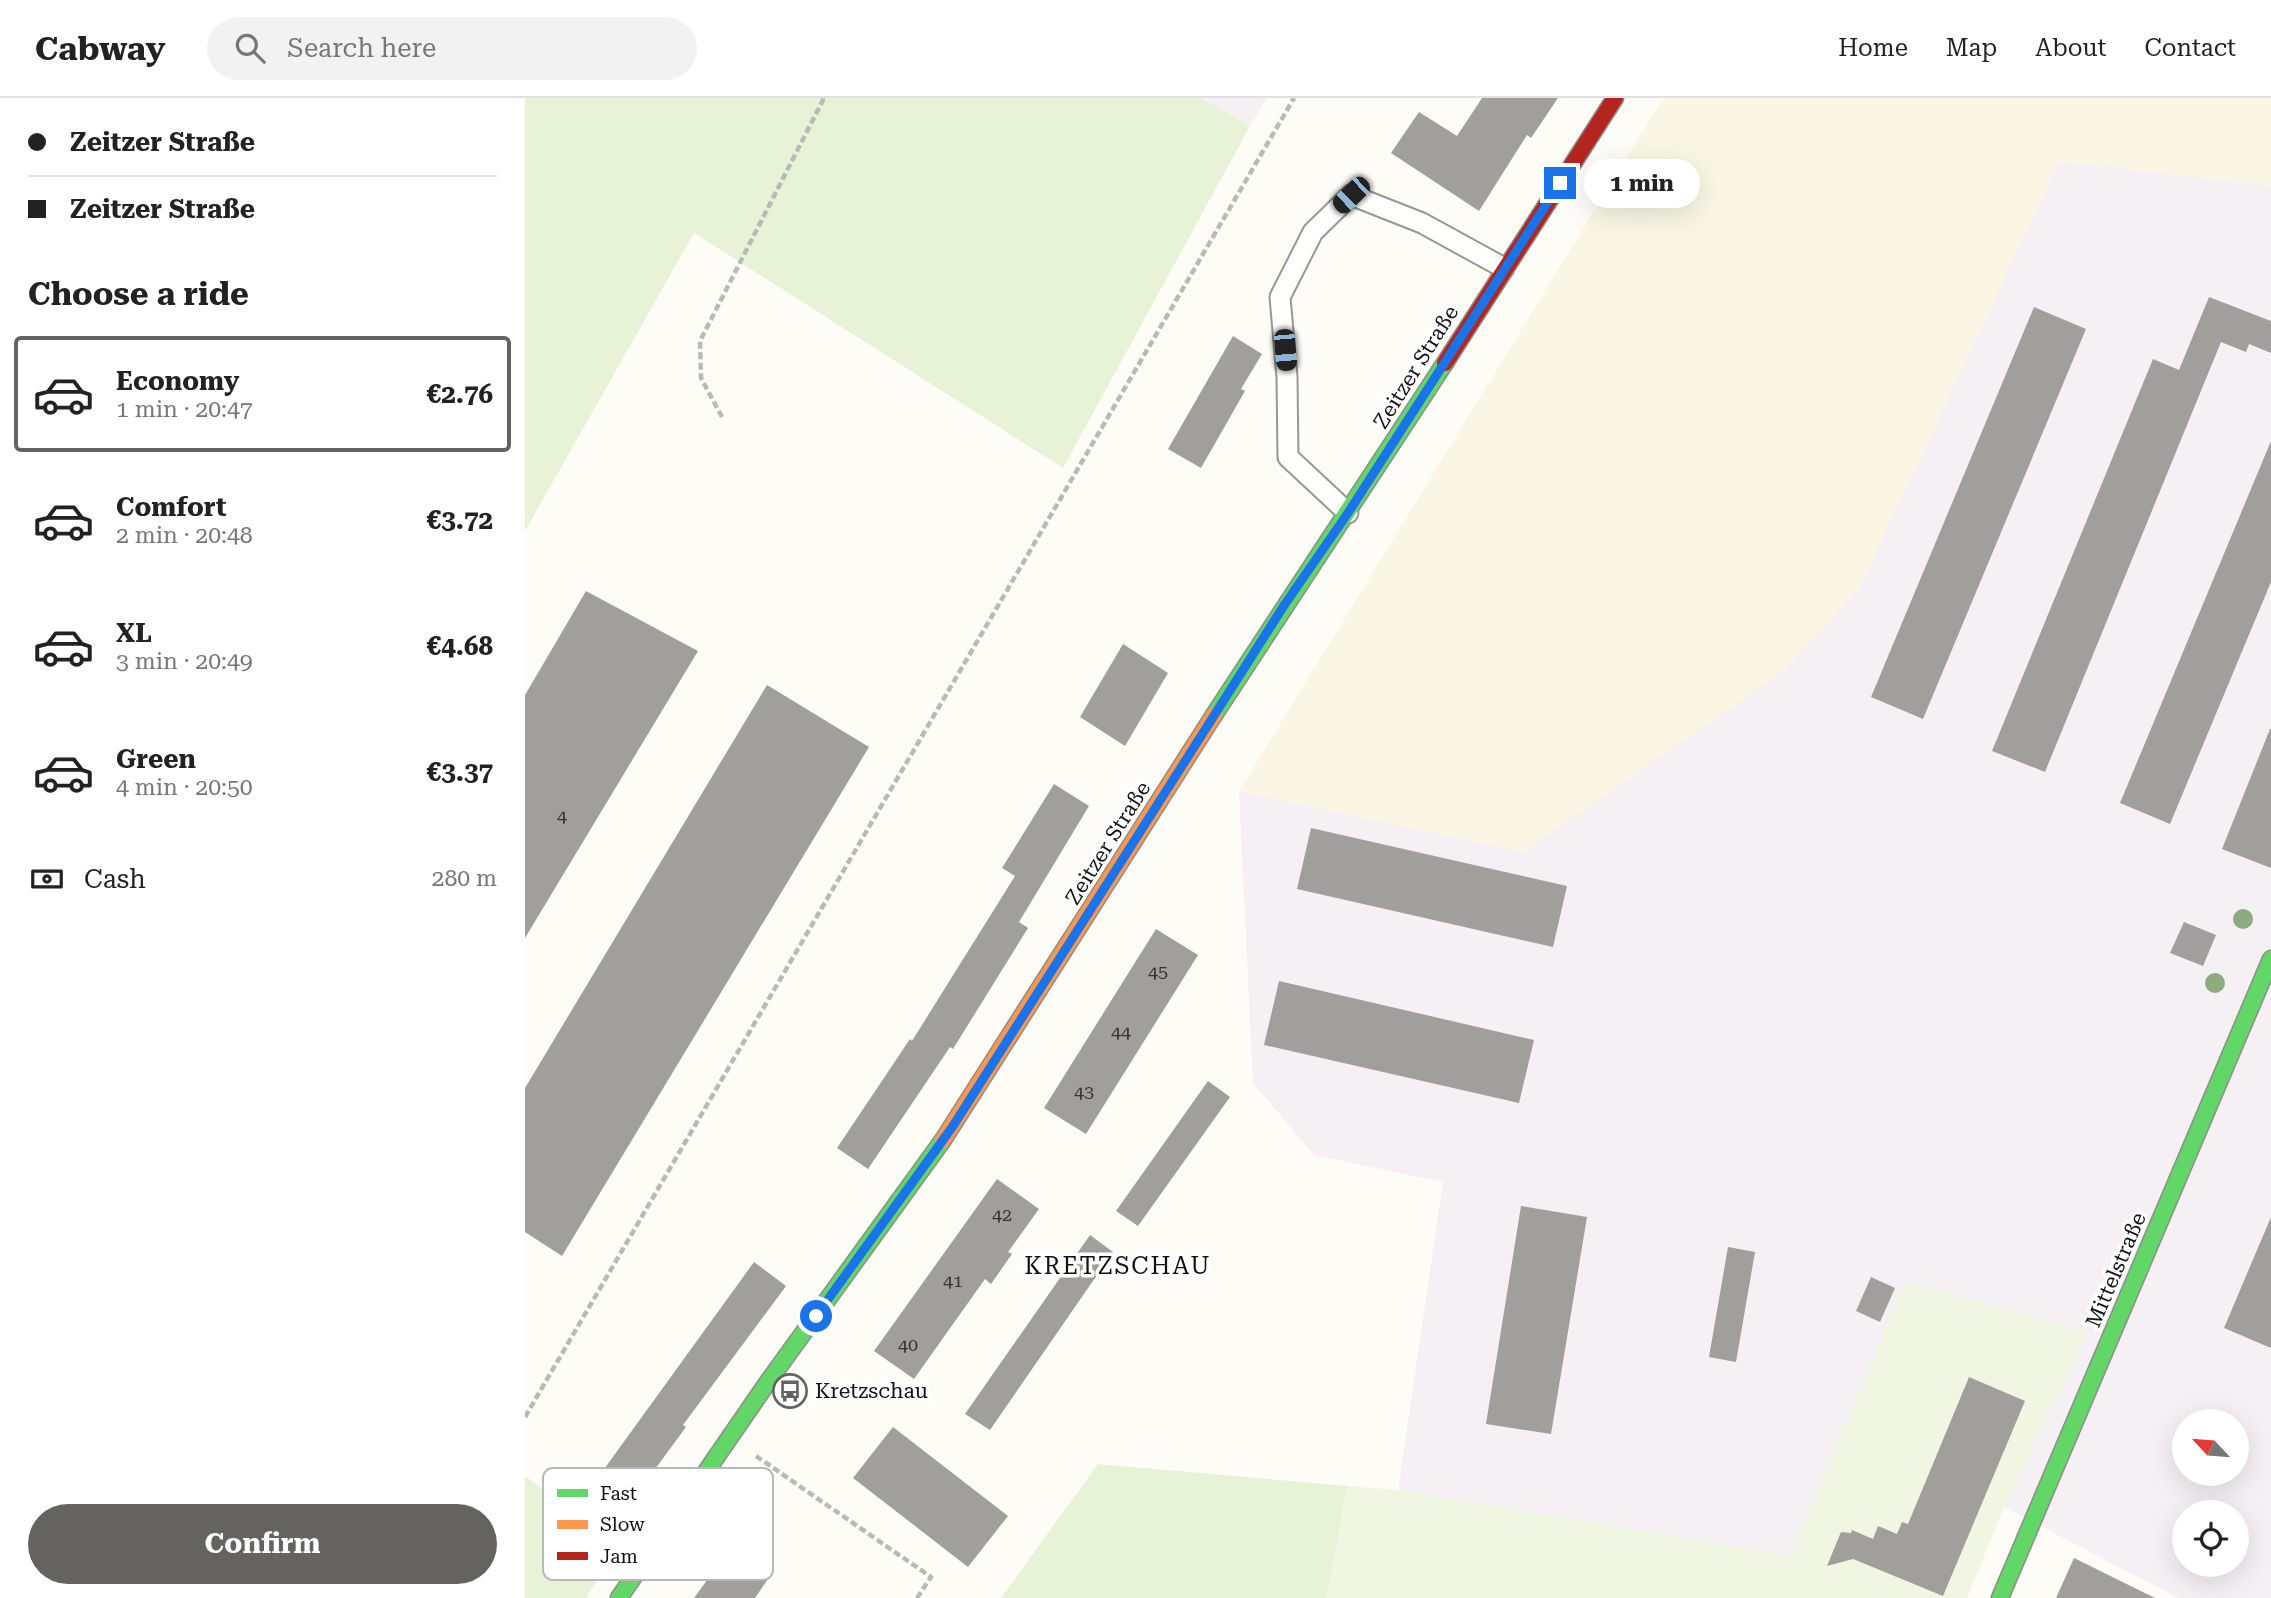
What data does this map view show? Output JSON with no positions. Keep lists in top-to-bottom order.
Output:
{
  "streets": {
    "main road": ["Zeitzer Straße", "Mittelstraße"]
  },
  "districts": ["KRETZSCHAU"],
  "places": {
    "bus stop": ["Kretzschau"]
  },
  "house_numbers": [
    "4",
    "45",
    "44",
    "43",
    "42",
    "41",
    "40"
  ],
  "legend": ["Fast", "Slow", "Jam"],
  "north": "top left",
  "page": {
    "header": "Cabway",
    "search": "Search here",
    "nav": [
      "Home",
      "Map",
      "About",
      "Contact"
    ],
    "banner": ["Zeitzer Straße", "Zeitzer Straße"],
    "bubble": "1 min",
    "heading": "Choose a ride",
    "list": [
      {
        "name": "Economy",
        "note": "1 min · 20:47",
        "value": "€2.76"
      },
      {
        "name": "Comfort",
        "note": "2 min · 20:48",
        "value": "€3.72"
      },
      {
        "name": "XL",
        "note": "3 min · 20:49",
        "value": "€4.68"
      },
      {
        "name": "Green",
        "note": "4 min · 20:50",
        "value": "€3.37"
      }
    ],
    "pay": ["Cash", "280 m"],
    "buttons": "Confirm"
  }
}
